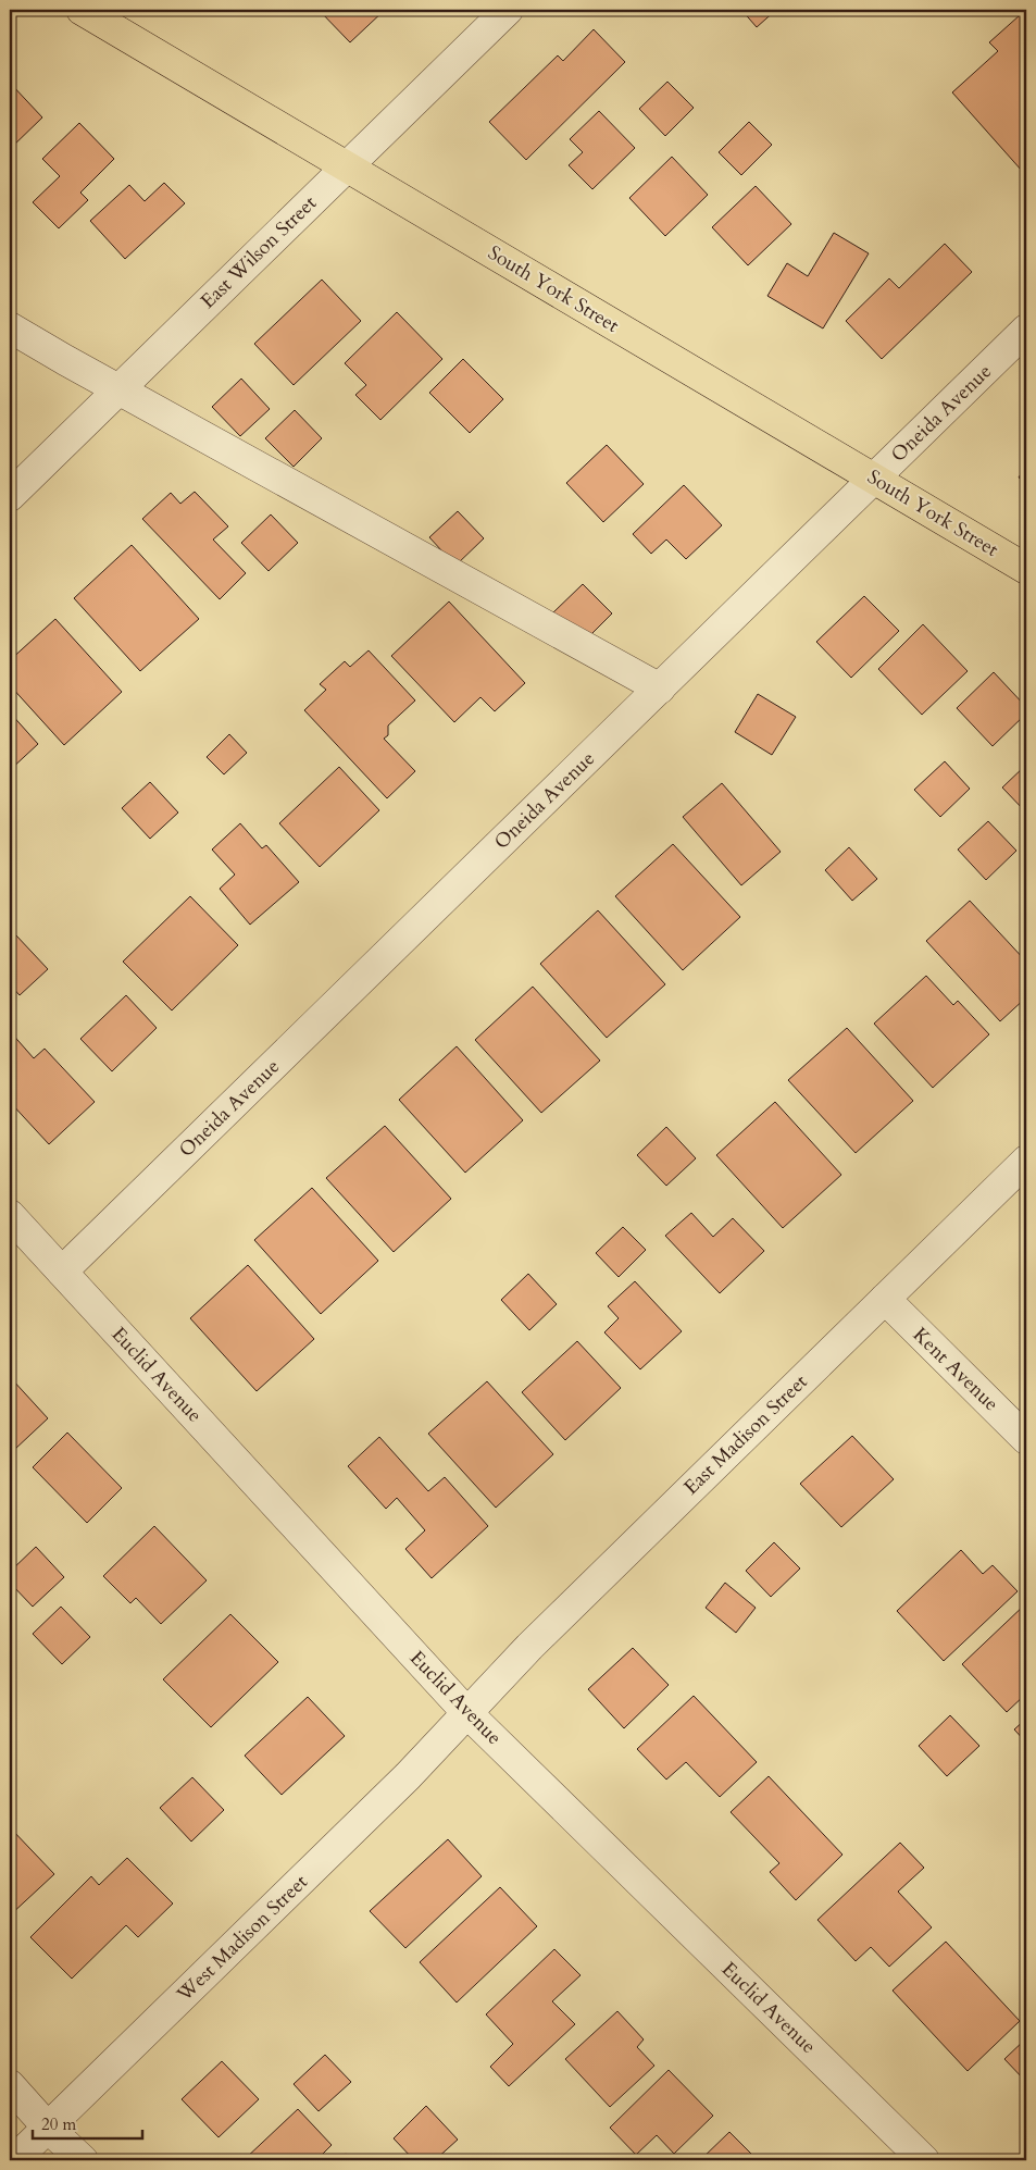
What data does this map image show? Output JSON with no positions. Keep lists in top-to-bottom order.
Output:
{
  "streets": {
    "main road": ["South York Street"],
    "street": [
      "East Wilson Street",
      "Oneida Avenue",
      "Kent Avenue",
      "Euclid Avenue",
      "East Madison Street",
      "West Madison Street"
    ]
  },
  "crossings": [
    ["East Wilson Street", "South York Street"],
    ["South York Street", "Oneida Avenue"],
    ["Oneida Avenue", "Euclid Avenue"],
    ["Kent Avenue", "East Madison Street"],
    ["Euclid Avenue", "East Madison Street"],
    ["Euclid Avenue", "West Madison Street"],
    ["East Madison Street", "West Madison Street"]
  ],
  "scale_bar": "20 m"
}
